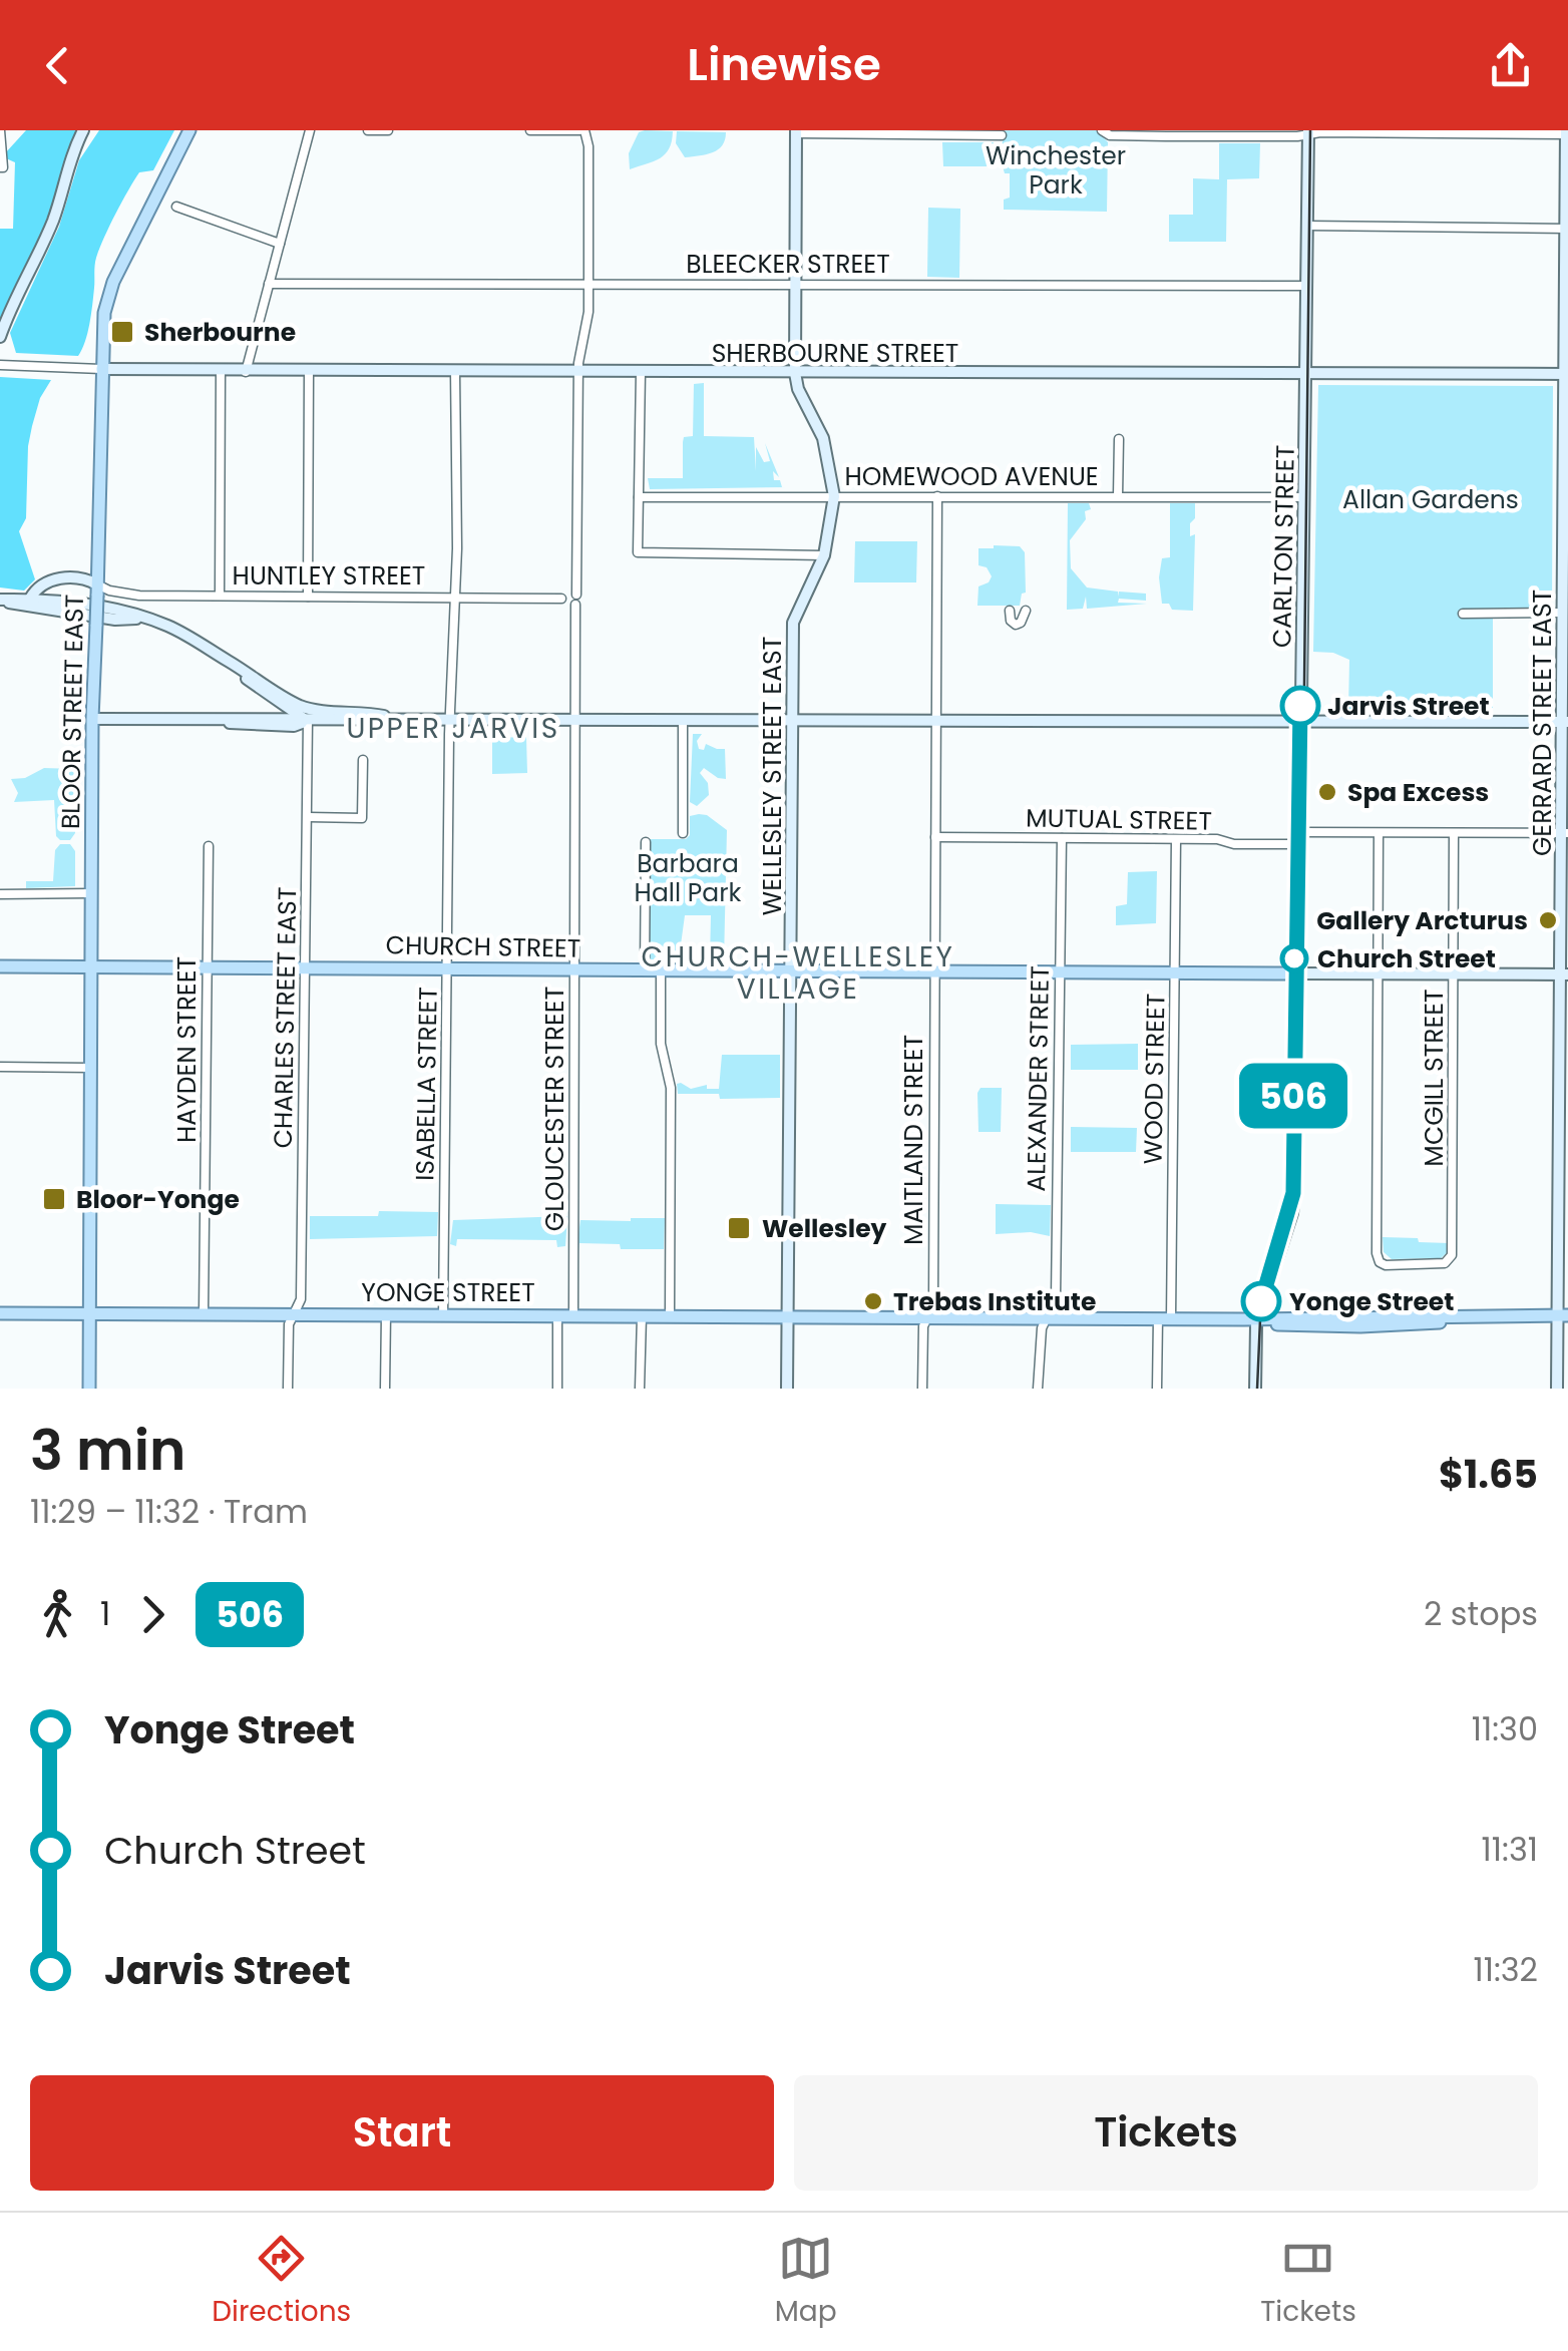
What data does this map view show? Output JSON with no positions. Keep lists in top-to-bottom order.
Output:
{
  "streets": {
    "main road": ["BLOOR STREET EAST", "CHURCH STREET", "YONGE STREET"],
    "street": [
      "BLEECKER STREET",
      "SHERBOURNE STREET",
      "HOMEWOOD AVENUE",
      "CARLTON STREET",
      "HUNTLEY STREET",
      "GERRARD STREET EAST",
      "WELLESLEY STREET EAST",
      "MUTUAL STREET",
      "CHARLES STREET EAST",
      "HAYDEN STREET",
      "MCGILL STREET",
      "ALEXANDER STREET",
      "WOOD STREET",
      "ISABELLA STREET",
      "GLOUCESTER STREET",
      "MAITLAND STREET"
    ]
  },
  "crossings": [
    ["BLEECKER STREET", "CARLTON STREET"],
    ["BLEECKER STREET", "WELLESLEY STREET EAST"],
    ["BLEECKER STREET", "GLOUCESTER STREET"],
    ["SHERBOURNE STREET", "CARLTON STREET"],
    ["SHERBOURNE STREET", "BLOOR STREET EAST"],
    ["SHERBOURNE STREET", "GERRARD STREET EAST"],
    ["SHERBOURNE STREET", "WELLESLEY STREET EAST"],
    ["SHERBOURNE STREET", "ISABELLA STREET"],
    ["SHERBOURNE STREET", "GLOUCESTER STREET"],
    ["HOMEWOOD AVENUE", "CARLTON STREET"],
    ["HOMEWOOD AVENUE", "WELLESLEY STREET EAST"],
    ["HOMEWOOD AVENUE", "MAITLAND STREET"],
    ["CARLTON STREET", "MUTUAL STREET"],
    ["CARLTON STREET", "CHURCH STREET"],
    ["CARLTON STREET", "YONGE STREET"],
    ["HUNTLEY STREET", "BLOOR STREET EAST"],
    ["HUNTLEY STREET", "ISABELLA STREET"],
    ["BLOOR STREET EAST", "CHURCH STREET"],
    ["BLOOR STREET EAST", "YONGE STREET"],
    ["GERRARD STREET EAST", "MUTUAL STREET"],
    ["GERRARD STREET EAST", "CHURCH STREET"],
    ["GERRARD STREET EAST", "YONGE STREET"],
    ["WELLESLEY STREET EAST", "CHURCH STREET"],
    ["WELLESLEY STREET EAST", "YONGE STREET"],
    ["MUTUAL STREET", "MCGILL STREET"],
    ["MUTUAL STREET", "ALEXANDER STREET"],
    ["MUTUAL STREET", "WOOD STREET"],
    ["MUTUAL STREET", "MAITLAND STREET"],
    ["CHURCH STREET", "CHARLES STREET EAST"],
    ["CHURCH STREET", "HAYDEN STREET"],
    ["CHURCH STREET", "MCGILL STREET"],
    ["CHURCH STREET", "ALEXANDER STREET"],
    ["CHURCH STREET", "WOOD STREET"],
    ["CHURCH STREET", "ISABELLA STREET"],
    ["CHURCH STREET", "GLOUCESTER STREET"],
    ["CHURCH STREET", "MAITLAND STREET"],
    ["CHARLES STREET EAST", "YONGE STREET"],
    ["HAYDEN STREET", "YONGE STREET"],
    ["ALEXANDER STREET", "YONGE STREET"],
    ["WOOD STREET", "YONGE STREET"],
    ["ISABELLA STREET", "YONGE STREET"],
    ["GLOUCESTER STREET", "YONGE STREET"],
    ["MAITLAND STREET", "YONGE STREET"]
  ],
  "districts": ["UPPER JARVIS", "CHURCH-WELLESLEY VILLAGE"],
  "parks": ["Winchester Park", "Allan Gardens", "Barbara Hall Park"],
  "places": {
    "transit": ["Sherbourne", "Bloor-Yonge", "Wellesley"],
    "other": [
      "Jarvis Street",
      "Spa Excess",
      "Gallery Arcturus",
      "Church Street",
      "Trebas Institute",
      "Yonge Street"
    ]
  },
  "lines": ["tram line 506"],
  "page": {
    "header": "Linewise",
    "on_map": "506",
    "heading": ["3 min", "11:29 – 11:32 · Tram", "$1.65"],
    "legs": ["1", "506", "2 stops"],
    "list": [
      {
        "name": "Yonge Street",
        "value": "11:30"
      },
      {
        "name": "Church Street",
        "value": "11:31"
      },
      {
        "name": "Jarvis Street",
        "value": "11:32"
      }
    ],
    "buttons": ["Start", "Tickets"],
    "tabs": ["Directions", "Map", "Tickets"]
  }
}
